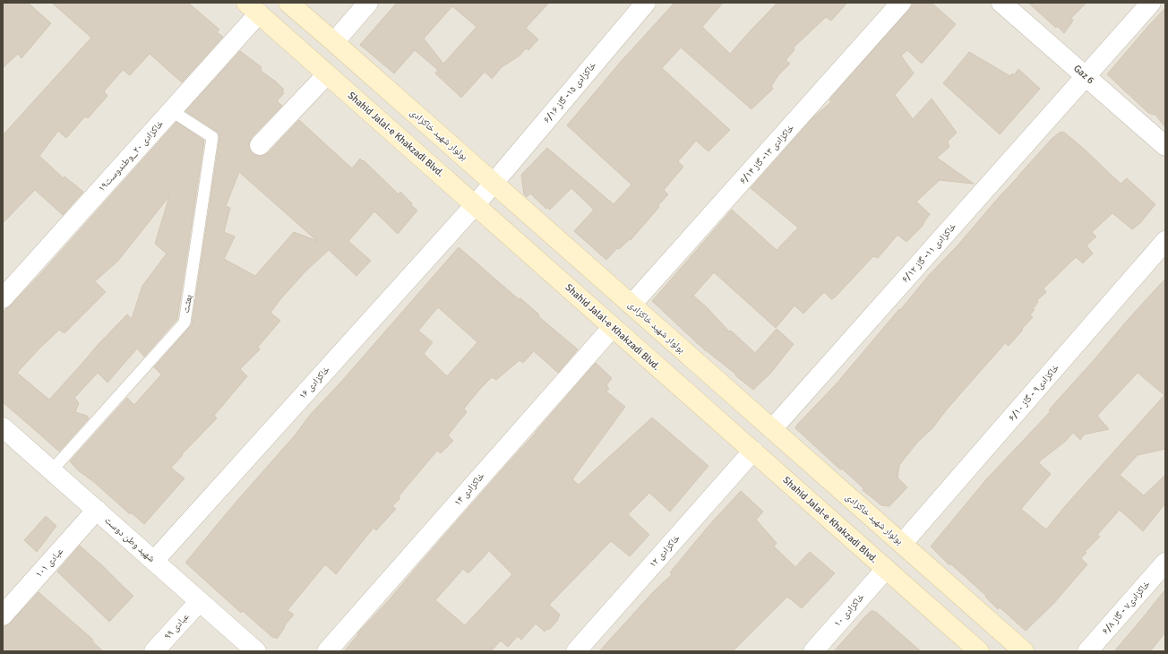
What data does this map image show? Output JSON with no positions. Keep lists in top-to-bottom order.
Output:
{
  "streets": {
    "street": [
      "Gaz 6",
      "خاکزادی ۱۵- گاز ۶/۱۶",
      "Shahid Jalal-e Khakzadi Blvd.",
      "بولوار شهید خاکزادی",
      "خاکزادی ۱۳- گاز ۶/۱۴",
      "خاکزادی ۲۰_وطندوست۱۹",
      "خاکزادی ۱۱- گاز ۶/۱۲",
      "خاکزادی ۱۶",
      "خاکزادی۹ - گاز ۶/۱۰",
      "خاکزادی ۱۴",
      "شهید وطن دوست",
      "خاکزادی ۱۲",
      "عبادی ۱۰۱",
      "خاکزادی۷ - گاز ۶/۸",
      "خاکزادی ۱۰",
      "عبادی ۹۹"
    ],
    "lane": ["بعثت"]
  },
  "crossings": [
    ["Gaz 6", "خاکزادی ۱۱- گاز ۶/۱۲"],
    ["خاکزادی ۱۵- گاز ۶/۱۶", "Shahid Jalal-e Khakzadi Blvd."],
    ["خاکزادی ۱۵- گاز ۶/۱۶", "بولوار شهید خاکزادی"],
    ["خاکزادی ۱۵- گاز ۶/۱۶", "خاکزادی ۱۶"],
    ["Shahid Jalal-e Khakzadi Blvd.", "خاکزادی ۲۰_وطندوست۱۹"],
    ["Shahid Jalal-e Khakzadi Blvd.", "خاکزادی ۱۶"],
    ["Shahid Jalal-e Khakzadi Blvd.", "خاکزادی ۱۴"],
    ["Shahid Jalal-e Khakzadi Blvd.", "خاکزادی ۱۲"],
    ["Shahid Jalal-e Khakzadi Blvd.", "خاکزادی ۱۰"],
    ["بولوار شهید خاکزادی", "خاکزادی ۱۳- گاز ۶/۱۴"],
    ["بولوار شهید خاکزادی", "خاکزادی ۱۱- گاز ۶/۱۲"],
    ["بولوار شهید خاکزادی", "خاکزادی۹ - گاز ۶/۱۰"],
    ["خاکزادی ۲۰_وطندوست۱۹", "بعثت"],
    ["بعثت", "شهید وطن دوست"],
    ["خاکزادی ۱۶", "شهید وطن دوست"],
    ["شهید وطن دوست", "عبادی ۱۰۱"],
    ["شهید وطن دوست", "عبادی ۹۹"]
  ]
}
